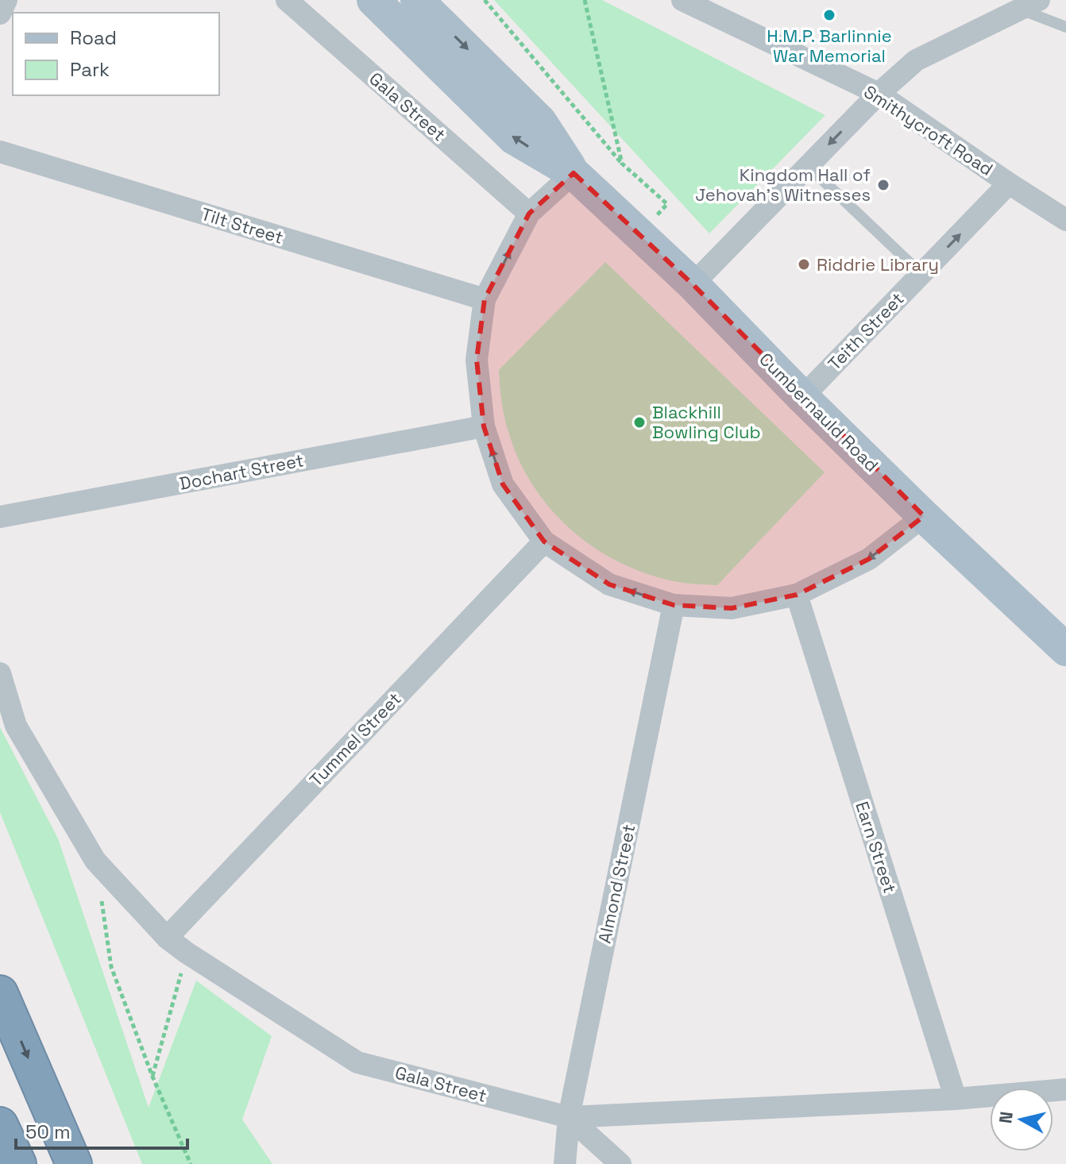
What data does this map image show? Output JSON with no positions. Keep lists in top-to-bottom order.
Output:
{
  "streets": {
    "main road": ["Cumbernauld Road"],
    "street": [
      "Gala Street",
      "Smithycroft Road",
      "Tilt Street",
      "Teith Street",
      "Dochart Street",
      "Tummel Street",
      "Earn Street",
      "Almond Street"
    ]
  },
  "crossings": [
    ["Gala Street", "Tummel Street"],
    ["Gala Street", "Earn Street"],
    ["Gala Street", "Almond Street"],
    ["Smithycroft Road", "Teith Street"],
    ["Teith Street", "Cumbernauld Road"]
  ],
  "places": [
    "H.M.P. Barlinnie War Memorial",
    "Kingdom Hall of Jehovah's Witnesses",
    "Riddrie Library",
    "Blackhill Bowling Club"
  ],
  "legend": ["Road", "Park"],
  "scale_bar": "50 m",
  "north": "left"
}
